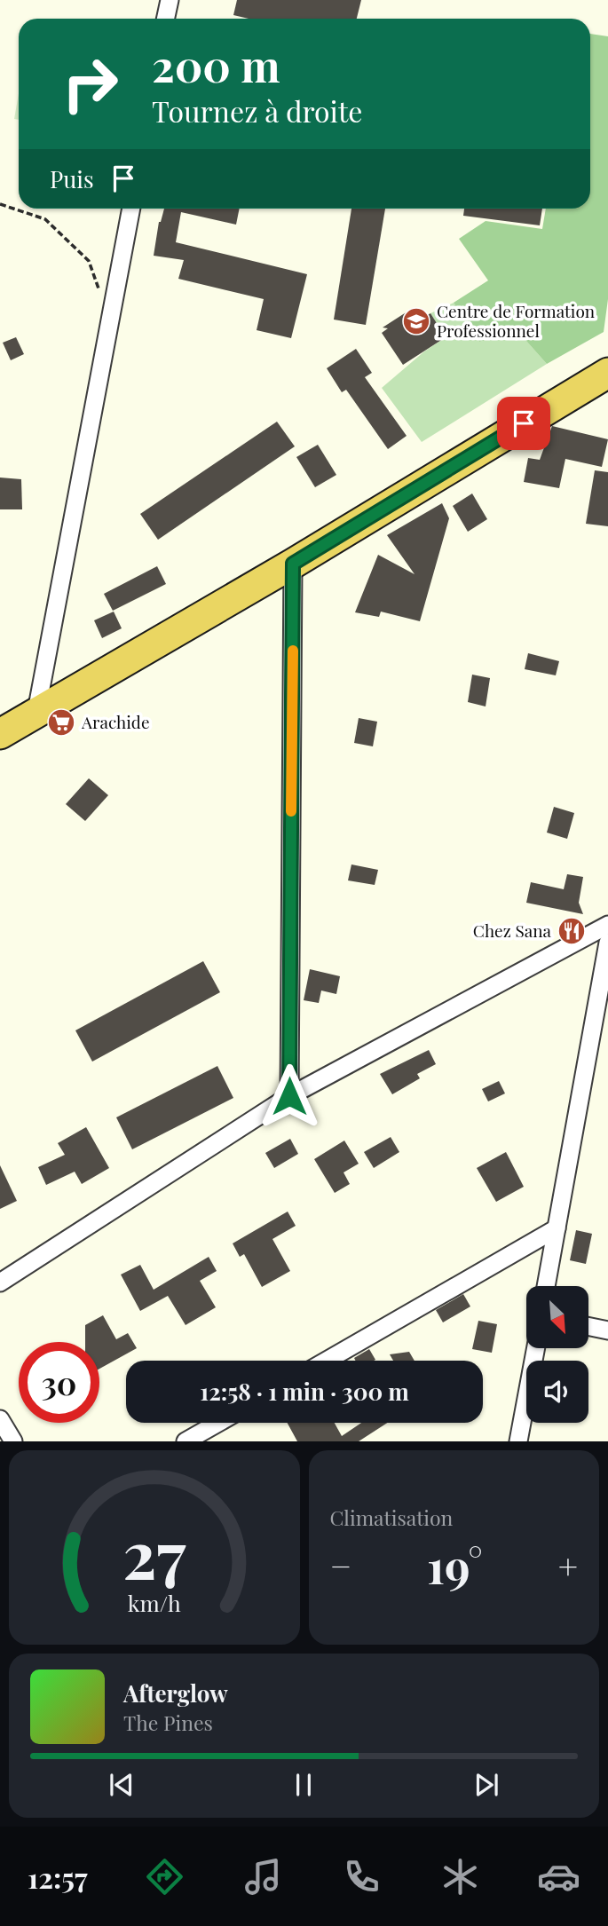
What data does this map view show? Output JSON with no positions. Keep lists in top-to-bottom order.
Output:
{
  "places": {
    "school or university": ["Centre de Formation Professionnel"],
    "supermarket": ["Arachide"],
    "restaurant": ["Chez Sana"]
  },
  "north": "bottom right",
  "page": {
    "turn": ["200 m", "Tournez à droite"],
    "then": "Puis",
    "limit": "30",
    "trip": "12:58 · 1 min · 300 m",
    "tile": "Climatisation",
    "heat": ["−", "19°", "+"],
    "song": ["Afterglow", "The Pines"],
    "tabs": "12:57",
    "gauge": ["27", "km/h"]
  }
}
